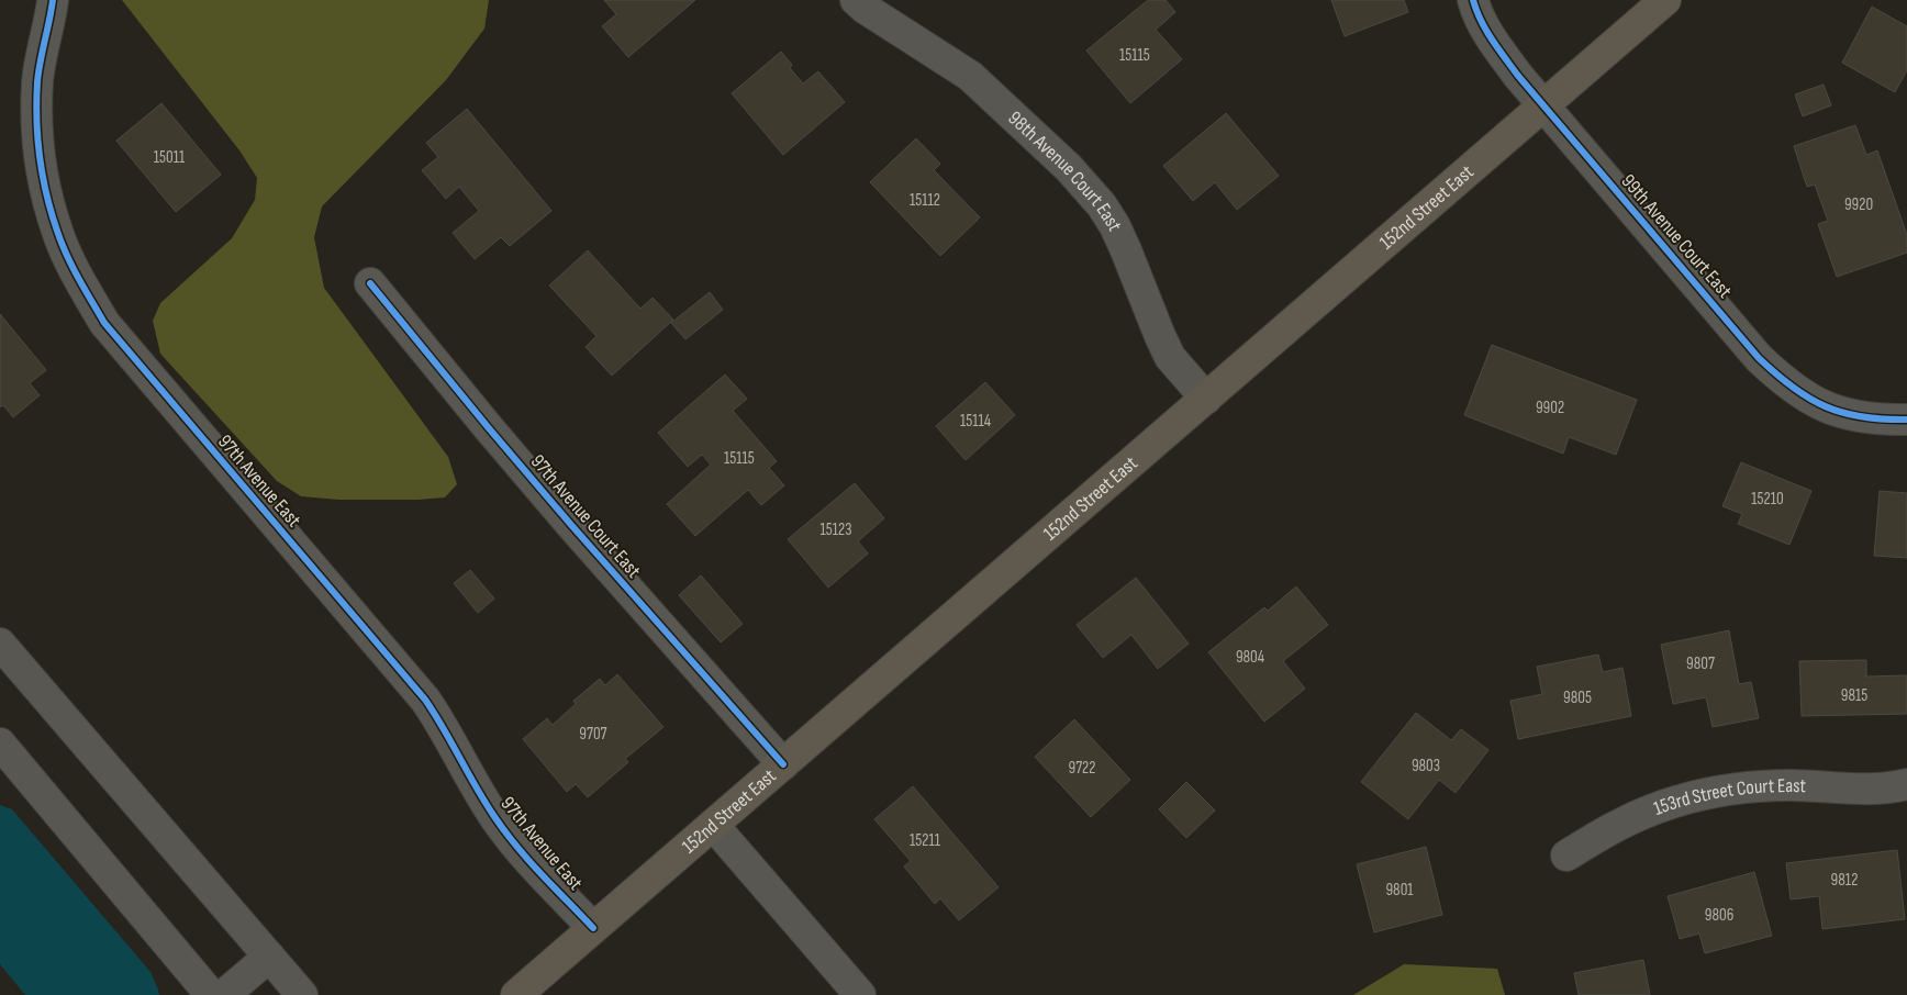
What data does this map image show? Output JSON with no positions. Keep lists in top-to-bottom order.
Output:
{
  "streets": {
    "main road": ["152nd Street East"],
    "street": [
      "98th Avenue Court East",
      "99th Avenue Court East",
      "97th Avenue East",
      "97th Avenue Court East",
      "153rd Street Court East"
    ]
  },
  "crossings": [
    ["98th Avenue Court East", "152nd Street East"],
    ["152nd Street East", "99th Avenue Court East"],
    ["152nd Street East", "97th Avenue East"],
    ["152nd Street East", "97th Avenue Court East"]
  ],
  "house_numbers": [
    "15115",
    "15011",
    "15112",
    "9920",
    "9902",
    "15114",
    "15115",
    "15210",
    "15123",
    "9804",
    "9807",
    "9815",
    "9805",
    "9707",
    "9803",
    "9722",
    "15211",
    "9812",
    "9801",
    "9806"
  ]
}
